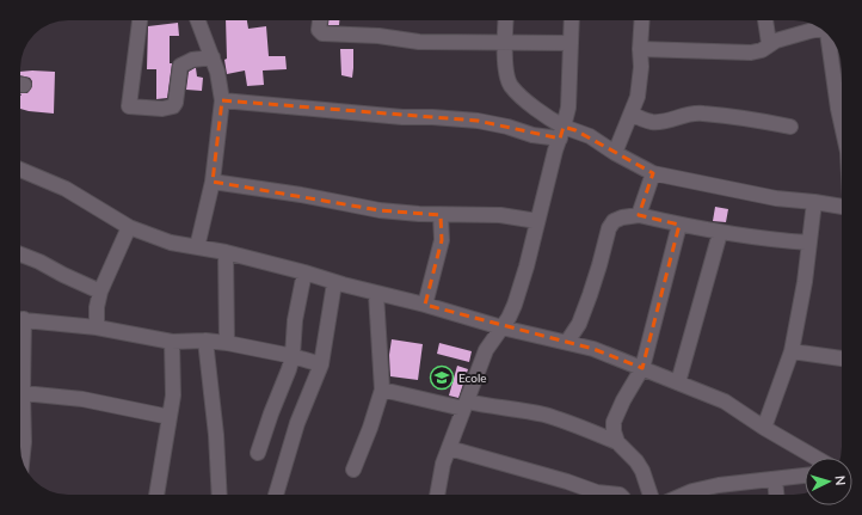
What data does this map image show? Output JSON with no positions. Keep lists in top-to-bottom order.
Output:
{
  "places": {
    "school or university": ["Ecole"]
  },
  "north": "right"
}
